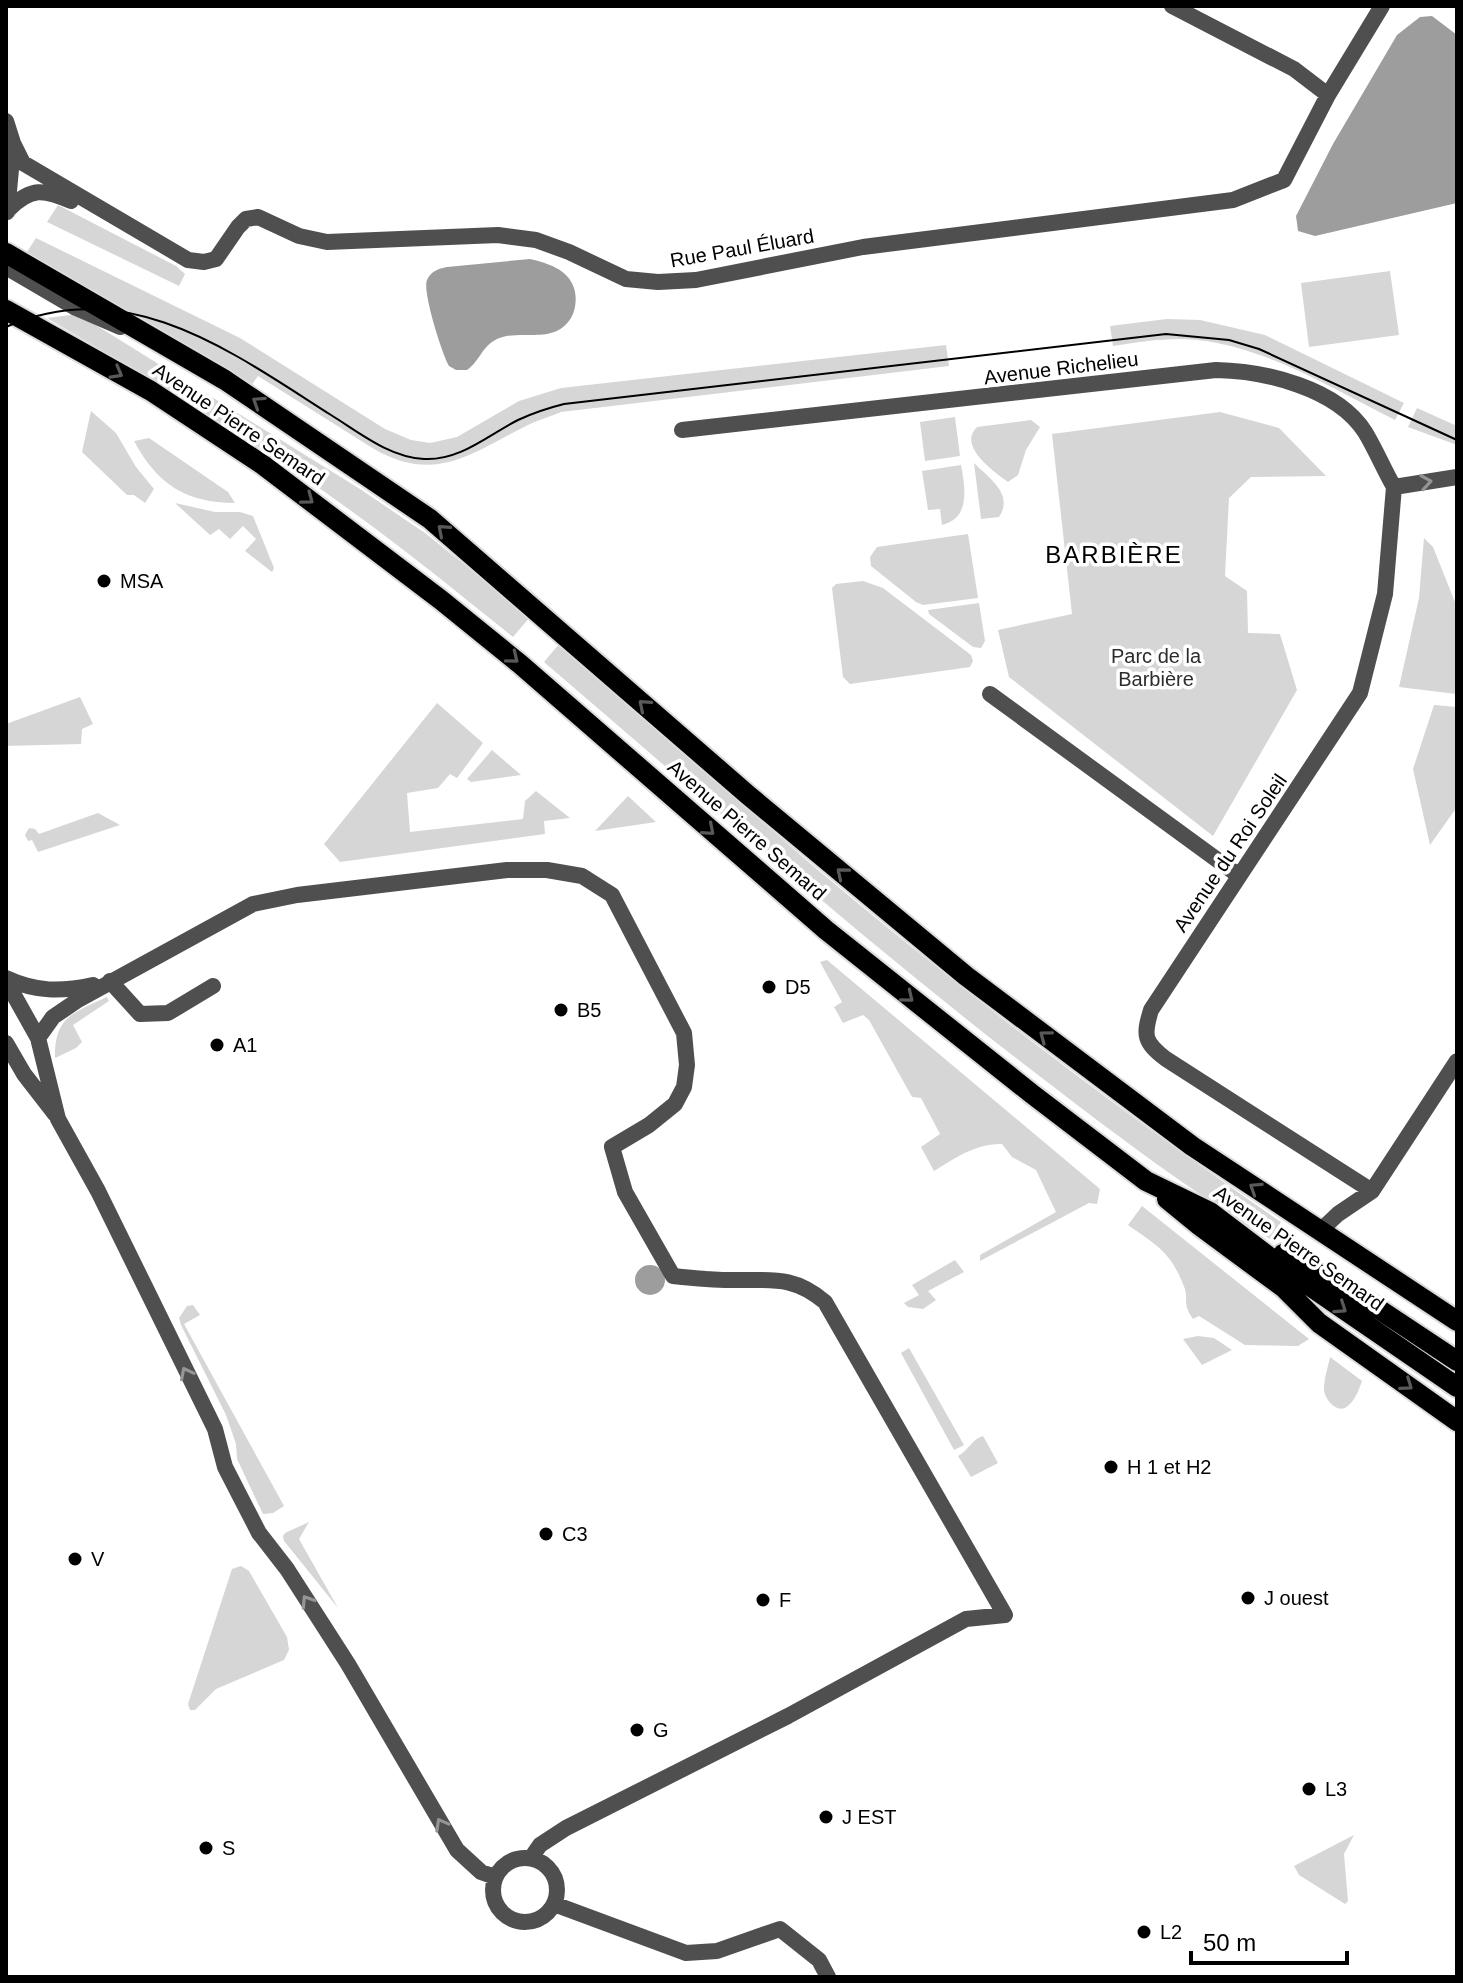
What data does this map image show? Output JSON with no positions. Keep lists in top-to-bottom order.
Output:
{
  "streets": {
    "main road": ["Avenue Pierre Semard"],
    "street": ["Rue Paul Éluard", "Avenue Richelieu", "Avenue du Roi Soleil"]
  },
  "crossings": [
    ["Avenue Richelieu", "Avenue du Roi Soleil"]
  ],
  "districts": ["BARBIÈRE"],
  "parks": ["Parc de la Barbière"],
  "places": [
    "MSA",
    "D5",
    "B5",
    "A1",
    "H 1 et H2",
    "C3",
    "V",
    "J ouest",
    "F",
    "G",
    "L3",
    "J EST",
    "S",
    "L2"
  ],
  "scale_bar": "50 m"
}
